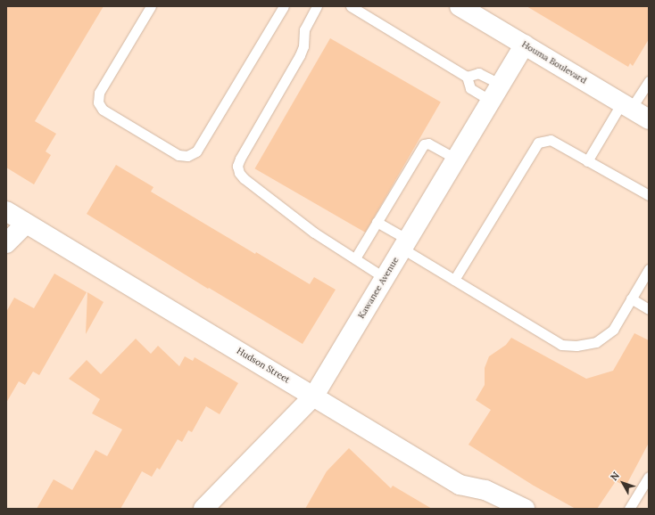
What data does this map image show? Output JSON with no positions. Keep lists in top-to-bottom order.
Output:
{
  "streets": {
    "street": ["Houma Boulevard", "Kawanee Avenue", "Hudson Street"]
  },
  "crossings": [
    ["Houma Boulevard", "Kawanee Avenue"],
    ["Kawanee Avenue", "Hudson Street"]
  ],
  "north": "top left"
}
